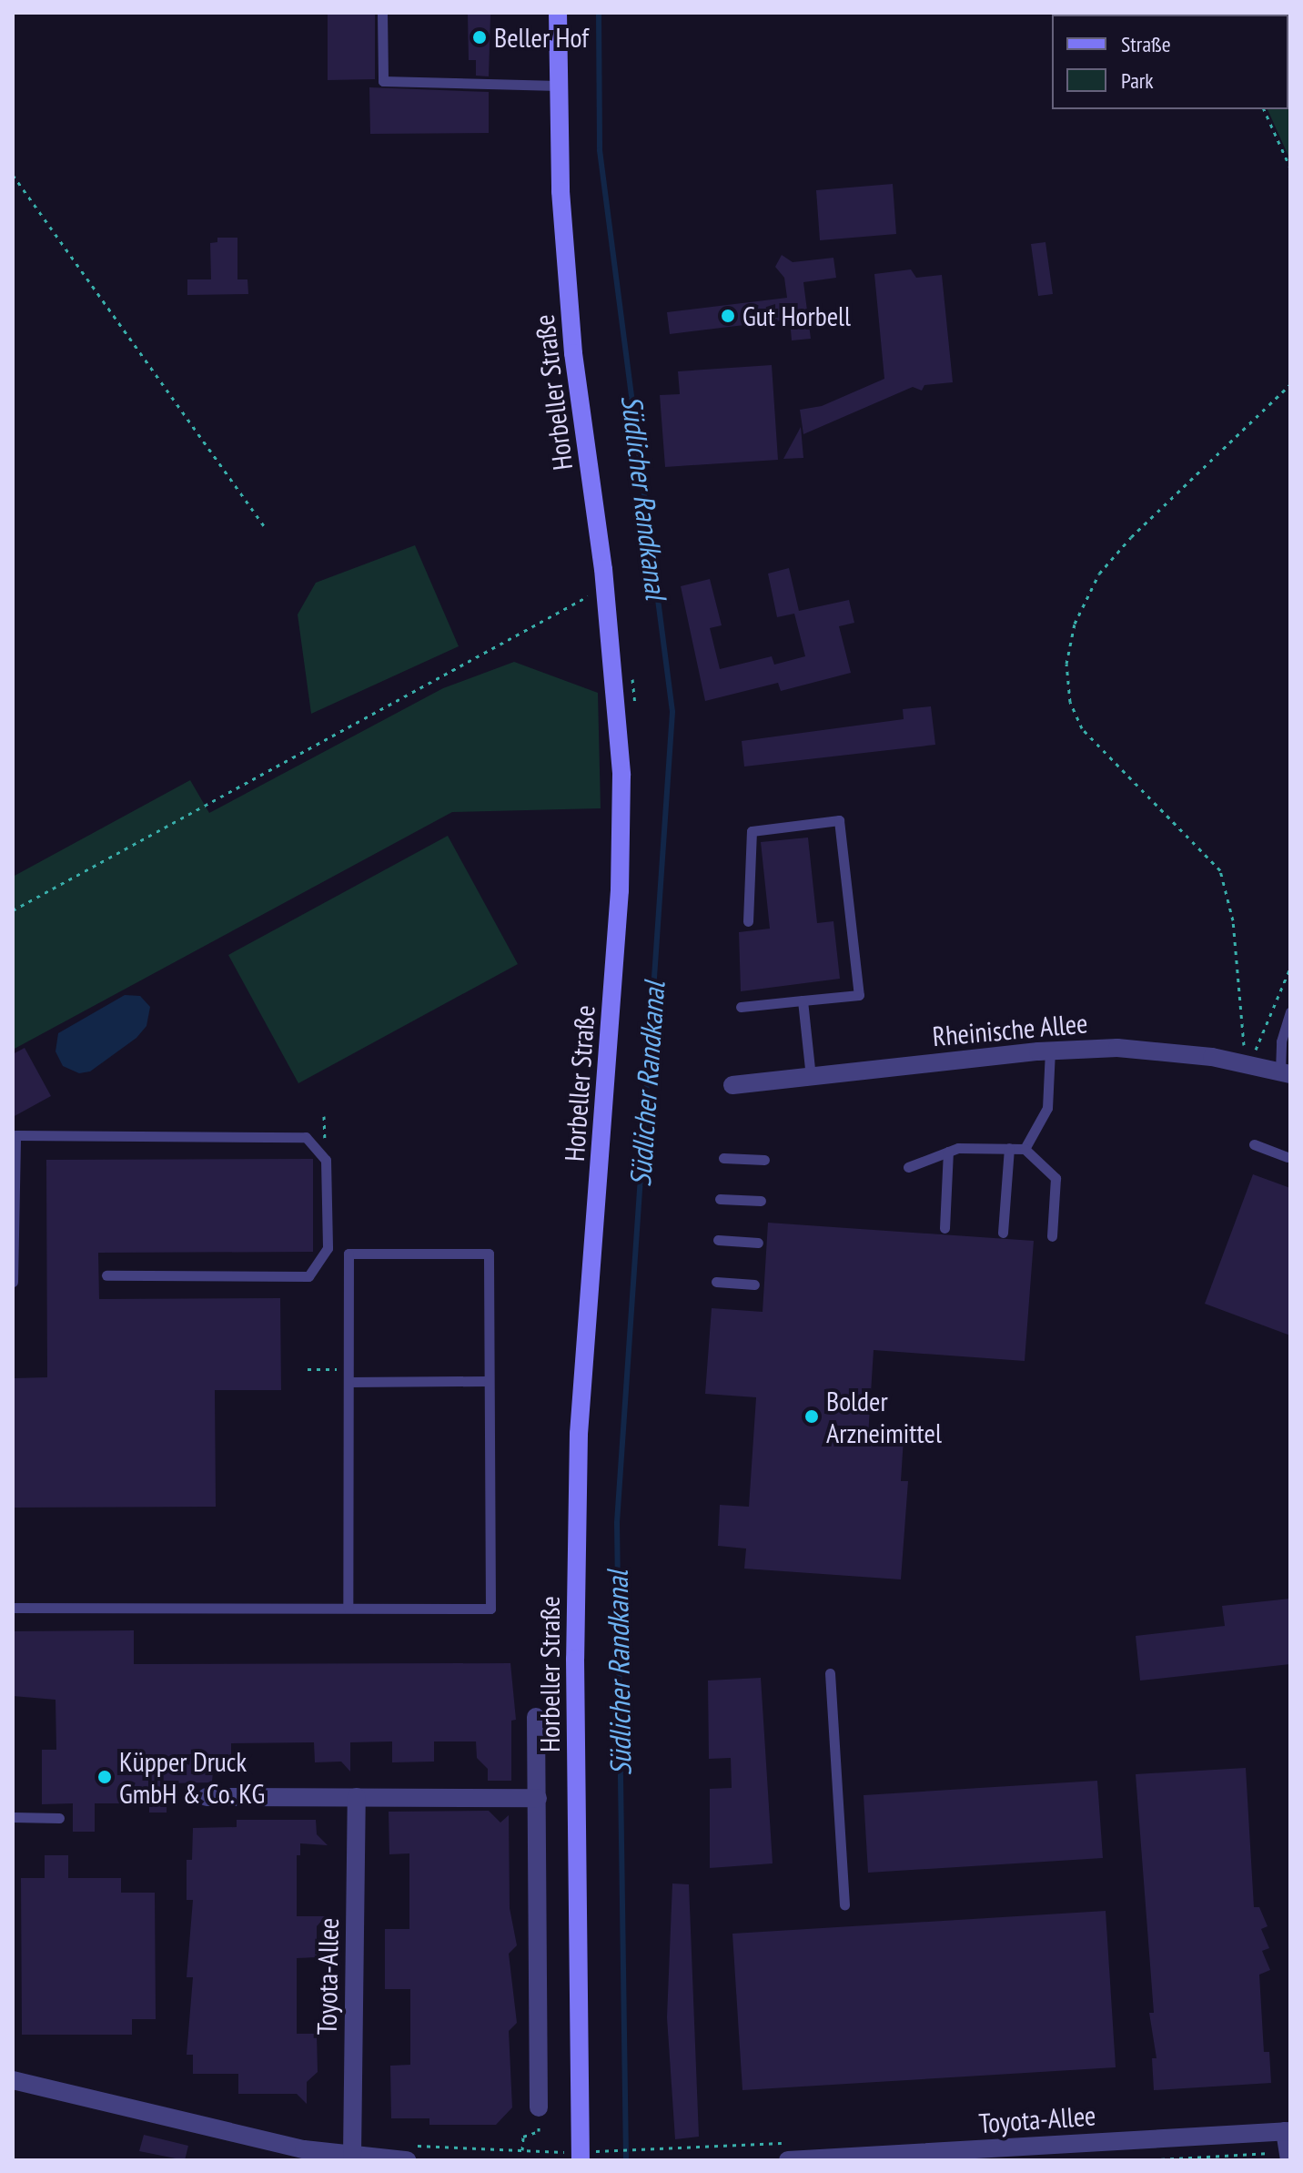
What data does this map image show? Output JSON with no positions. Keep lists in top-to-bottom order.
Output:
{
  "streets": {
    "main road": ["Horbeller Straße"],
    "street": ["Rheinische Allee", "Toyota-Allee"]
  },
  "water": ["Südlicher Randkanal"],
  "places": [
    "Beller Hof",
    "Gut Horbell",
    "Bolder Arzneimittel",
    "Küpper Druck GmbH & Co. KG"
  ],
  "legend": ["Straße", "Park"]
}
